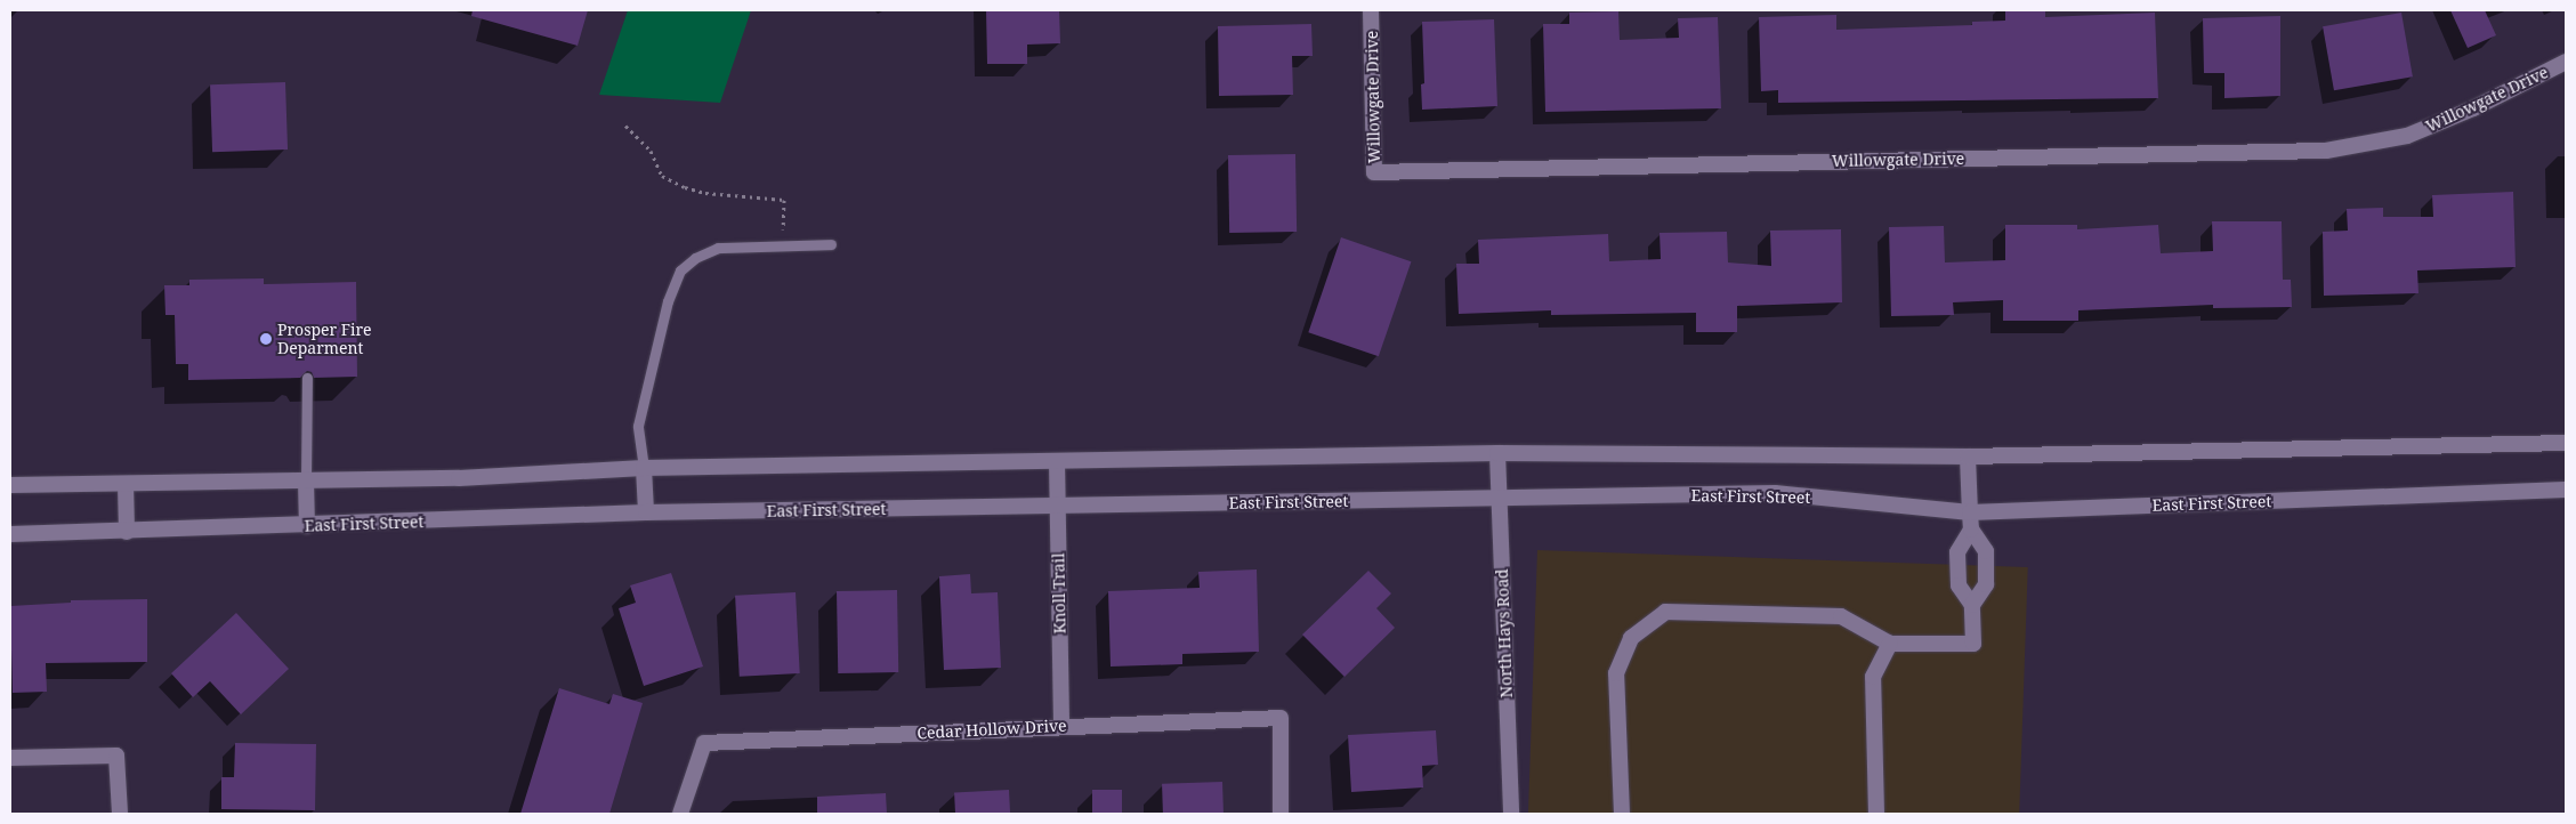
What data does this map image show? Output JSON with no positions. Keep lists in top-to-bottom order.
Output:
{
  "streets": {
    "main road": [
      "Willowgate Drive",
      "East First Street",
      "Knoll Trail",
      "North Hays Road",
      "Cedar Hollow Drive"
    ]
  },
  "crossings": [
    ["East First Street", "Knoll Trail"],
    ["East First Street", "North Hays Road"],
    ["Knoll Trail", "Cedar Hollow Drive"]
  ],
  "places": ["Prosper Fire Deparment"]
}
